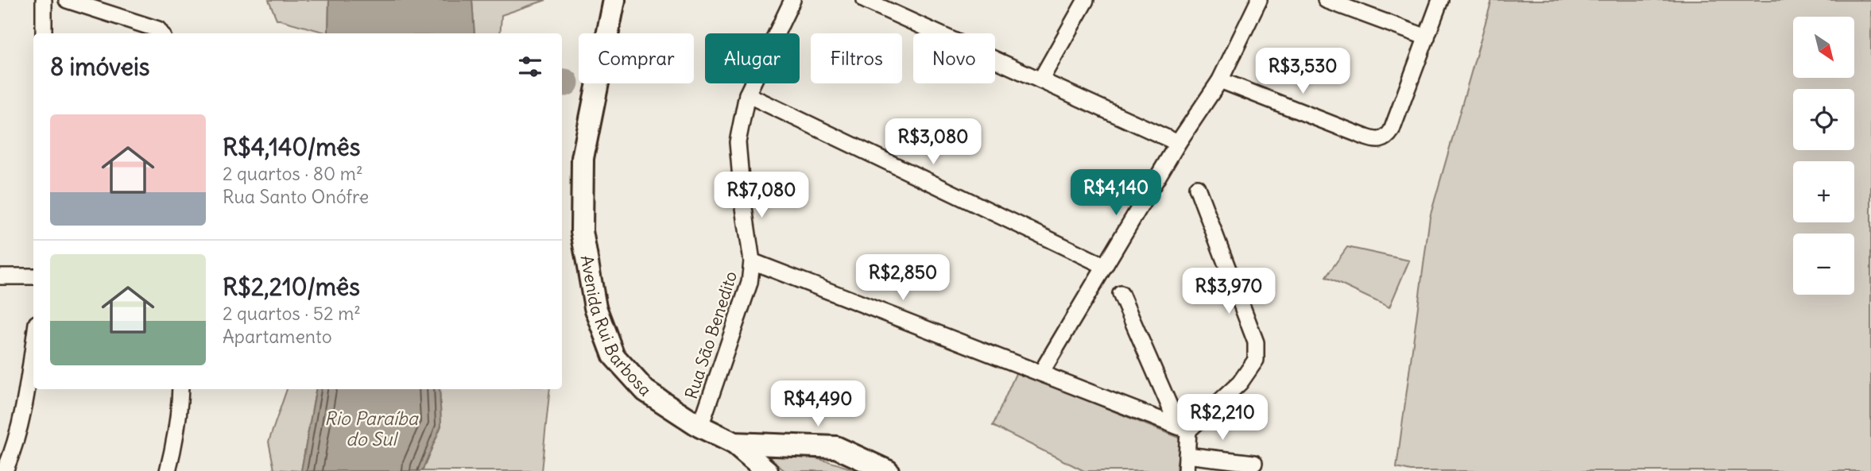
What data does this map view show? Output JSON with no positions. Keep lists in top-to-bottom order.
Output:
{
  "streets": {
    "main road": ["Avenida Rui Barbosa"],
    "street": ["Rua São Benedito"]
  },
  "crossings": [
    ["Avenida Rui Barbosa", "Rua São Benedito"]
  ],
  "water": ["Rio Paraíba do Sul"],
  "north": "bottom right",
  "page": {
    "map_buttons": ["+", "−"],
    "chip": [
      "Comprar",
      "Alugar",
      "Filtros",
      "Novo"
    ],
    "heading": "8 imóveis",
    "price": [
      "R$3,530",
      "R$3,080",
      "R$4,140",
      "R$7,080",
      "R$2,850",
      "R$3,970",
      "R$4,490",
      "R$2,210"
    ],
    "list": [
      {
        "name": "R$4,140/mês",
        "note": "2 quartos · 80 m² · Rua Santo Onófre"
      },
      {
        "name": "R$2,210/mês",
        "note": "2 quartos · 52 m² · Apartamento"
      }
    ]
  }
}
